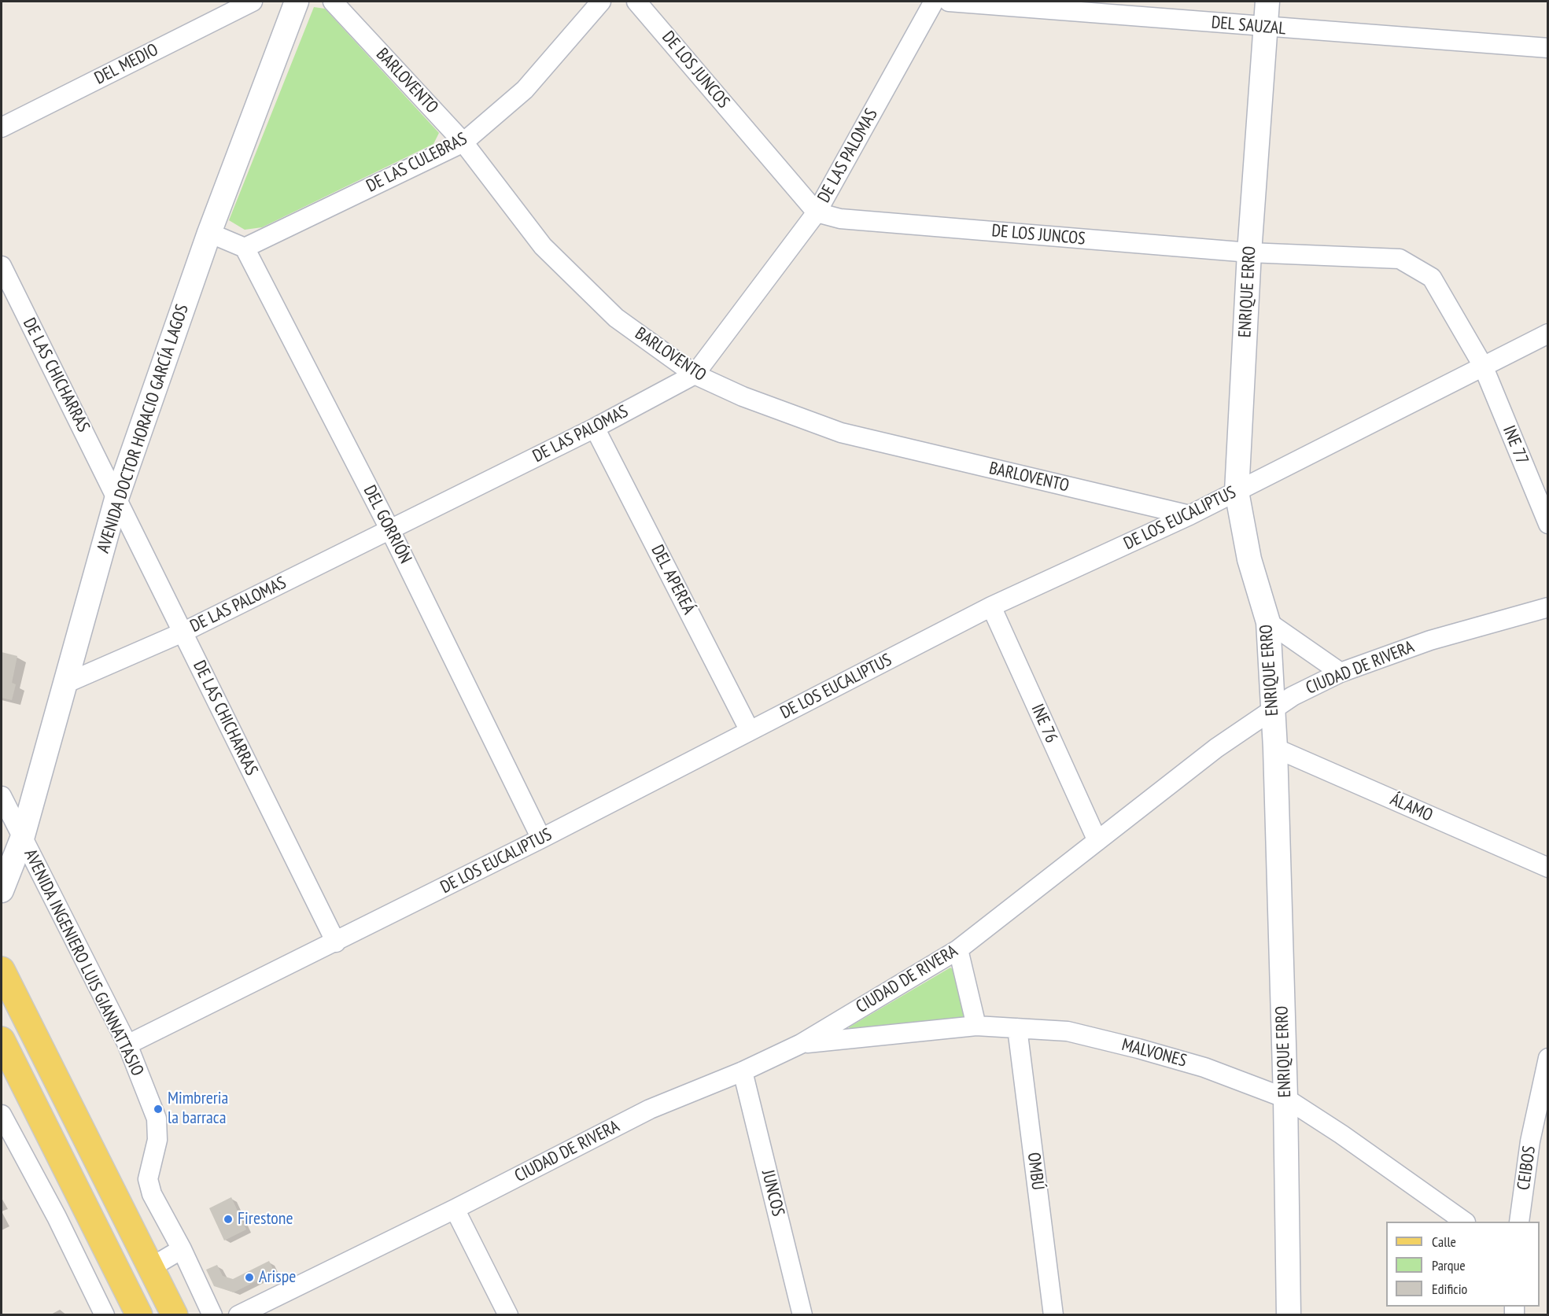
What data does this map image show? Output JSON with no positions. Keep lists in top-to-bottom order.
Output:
{
  "streets": {
    "street": [
      "DEL SAUZAL",
      "DEL MEDIO",
      "DE LOS JUNCOS",
      "BARLOVENTO",
      "DE LAS PALOMAS",
      "DE LAS CULEBRAS",
      "ENRIQUE ERRO",
      "DE LAS CHICHARRAS",
      "AVENIDA DOCTOR HORACIO GARCÍA LAGOS",
      "INE 77",
      "DE LOS EUCALIPTUS",
      "DEL GORRIÓN",
      "DEL APEREÁ",
      "CIUDAD DE RIVERA",
      "INE 76",
      "ÁLAMO",
      "AVENIDA INGENIERO LUIS GIANNATTASIO",
      "MALVONES",
      "CEIBOS",
      "OMBÚ",
      "JUNCOS"
    ]
  },
  "crossings": [
    ["DEL SAUZAL", "ENRIQUE ERRO"],
    ["DE LOS JUNCOS", "DE LAS PALOMAS"],
    ["DE LOS JUNCOS", "ENRIQUE ERRO"],
    ["DE LOS JUNCOS", "INE 77"],
    ["DE LOS JUNCOS", "DE LOS EUCALIPTUS"],
    ["BARLOVENTO", "DE LAS PALOMAS"],
    ["BARLOVENTO", "DE LAS CULEBRAS"],
    ["BARLOVENTO", "DE LOS EUCALIPTUS"],
    ["DE LAS PALOMAS", "DE LAS CHICHARRAS"],
    ["DE LAS PALOMAS", "AVENIDA DOCTOR HORACIO GARCÍA LAGOS"],
    ["DE LAS PALOMAS", "DEL GORRIÓN"],
    ["DE LAS PALOMAS", "DEL APEREÁ"],
    ["DE LAS CULEBRAS", "DEL GORRIÓN"],
    ["ENRIQUE ERRO", "DE LOS EUCALIPTUS"],
    ["ENRIQUE ERRO", "CIUDAD DE RIVERA"],
    ["ENRIQUE ERRO", "ÁLAMO"],
    ["ENRIQUE ERRO", "MALVONES"],
    ["DE LAS CHICHARRAS", "AVENIDA DOCTOR HORACIO GARCÍA LAGOS"],
    ["DE LAS CHICHARRAS", "DE LOS EUCALIPTUS"],
    ["AVENIDA DOCTOR HORACIO GARCÍA LAGOS", "AVENIDA INGENIERO LUIS GIANNATTASIO"],
    ["INE 77", "DE LOS EUCALIPTUS"],
    ["DE LOS EUCALIPTUS", "DEL GORRIÓN"],
    ["DE LOS EUCALIPTUS", "DEL APEREÁ"],
    ["DE LOS EUCALIPTUS", "INE 76"],
    ["DE LOS EUCALIPTUS", "AVENIDA INGENIERO LUIS GIANNATTASIO"],
    ["CIUDAD DE RIVERA", "INE 76"],
    ["CIUDAD DE RIVERA", "MALVONES"],
    ["CIUDAD DE RIVERA", "JUNCOS"],
    ["MALVONES", "OMBÚ"]
  ],
  "places": ["Mimbreria la barraca", "Firestone", "Arispe"],
  "legend": ["Calle", "Parque", "Edificio"]
}
